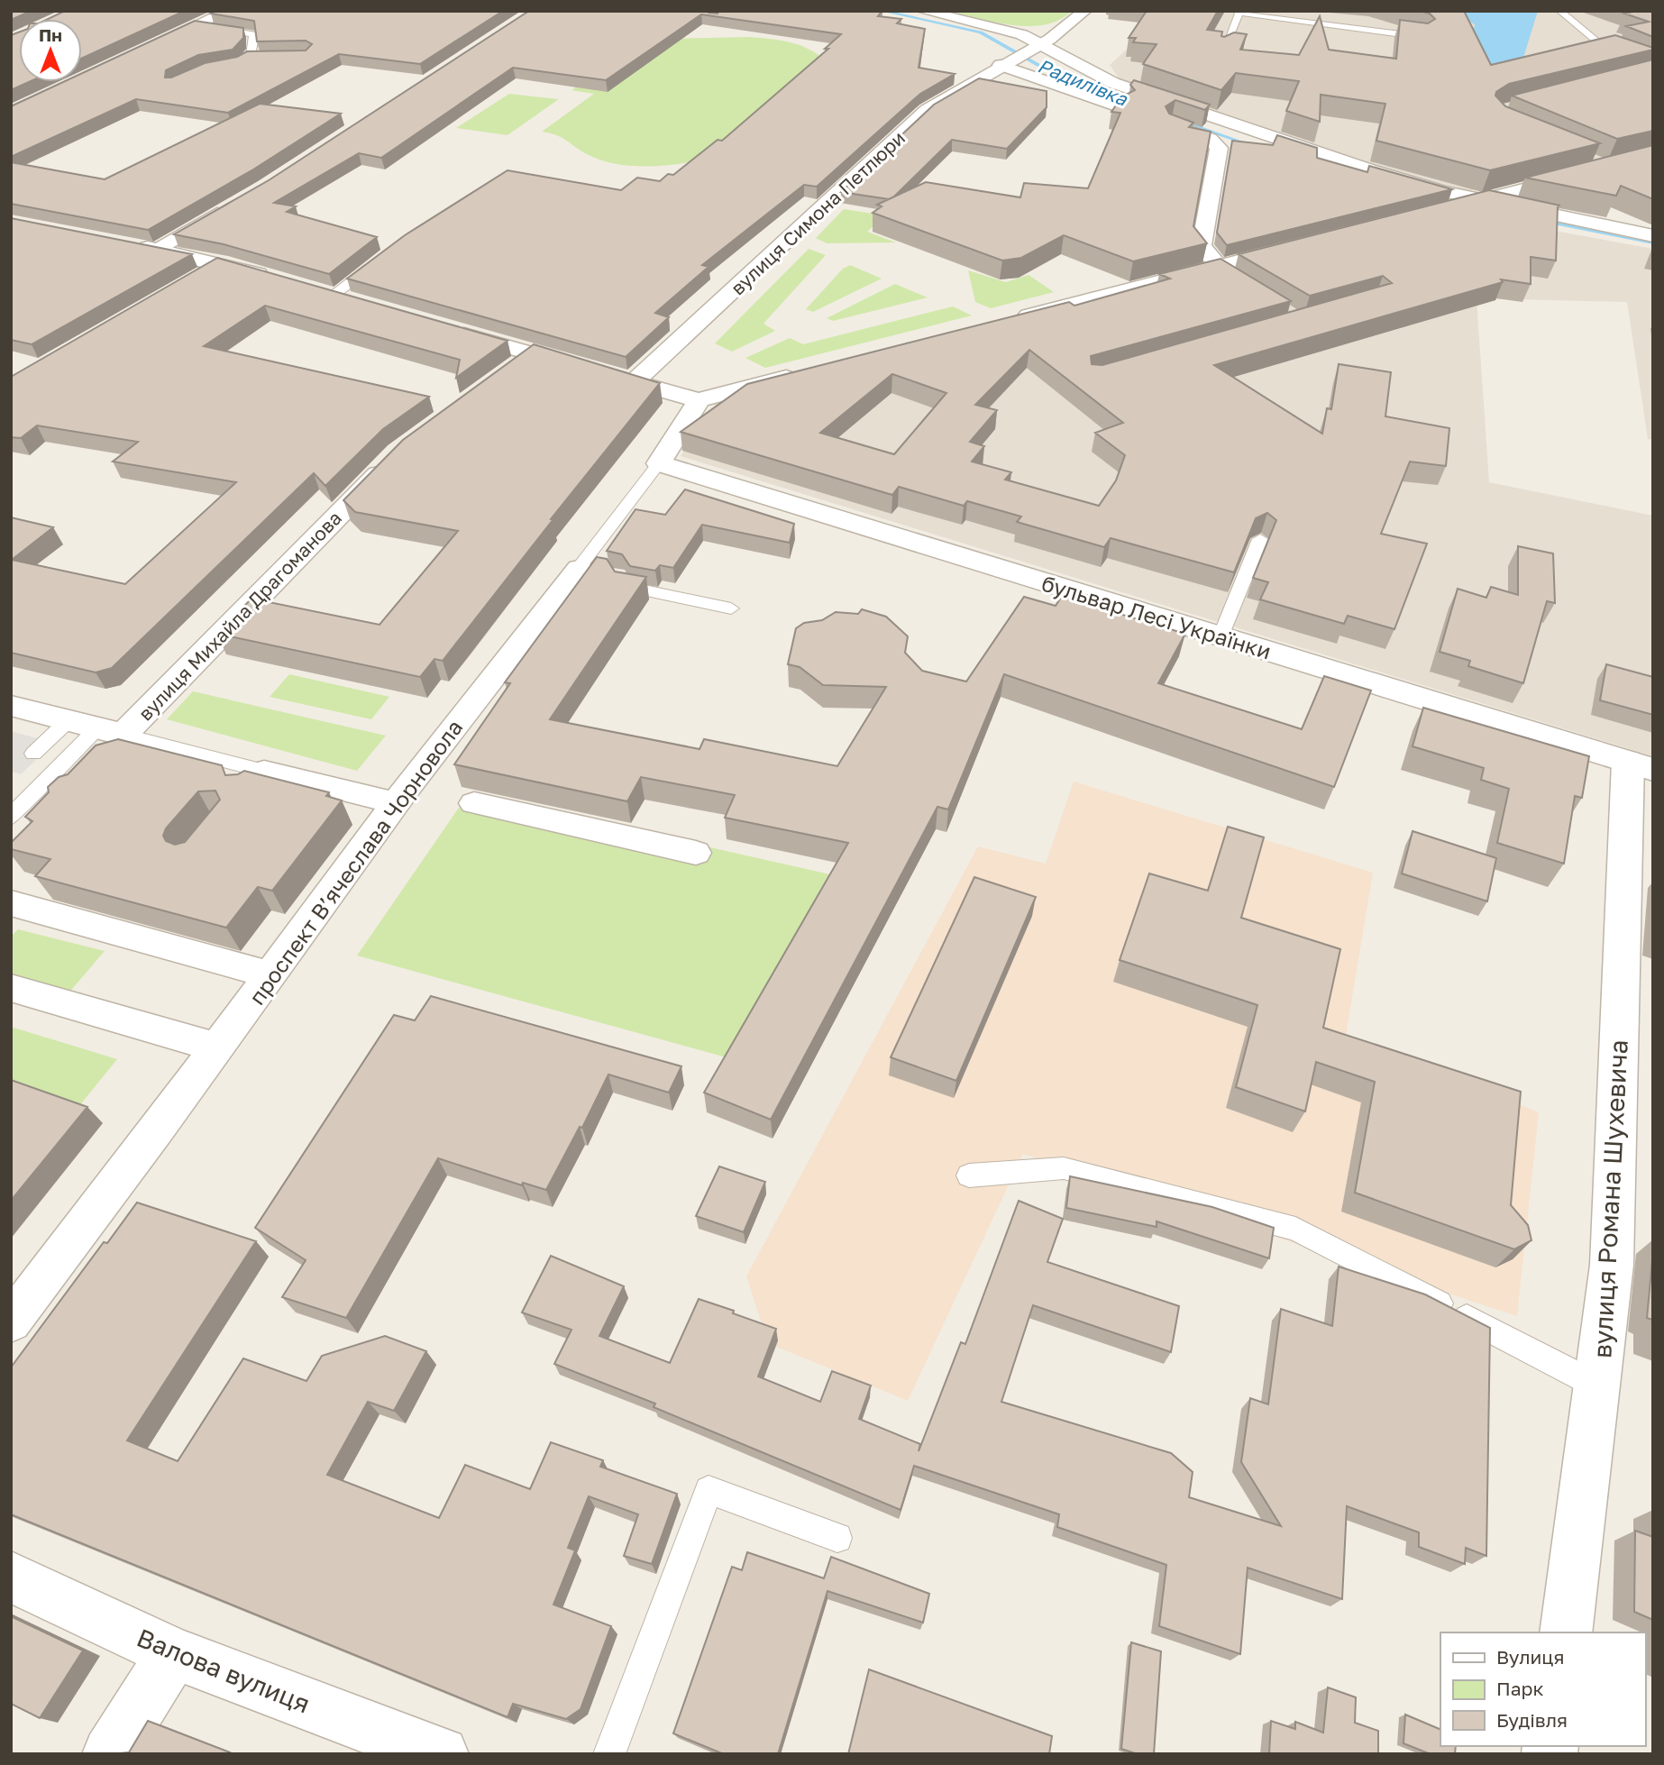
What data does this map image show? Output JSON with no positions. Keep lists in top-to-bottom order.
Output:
{
  "streets": {
    "street": [
      "вулиця Симона Петлюри",
      "вулиця Михайла Драгоманова",
      "бульвар Лесі Українки",
      "проспект Вʼячеслава Чорновола",
      "вулиця Романа Шухевича",
      "Валова вулиця"
    ]
  },
  "crossings": [
    ["бульвар Лесі Українки", "проспект Вʼячеслава Чорновола"],
    ["бульвар Лесі Українки", "вулиця Романа Шухевича"]
  ],
  "water": ["Радилівка"],
  "legend": ["Вулиця", "Парк", "Будівля"],
  "north": "top"
}
